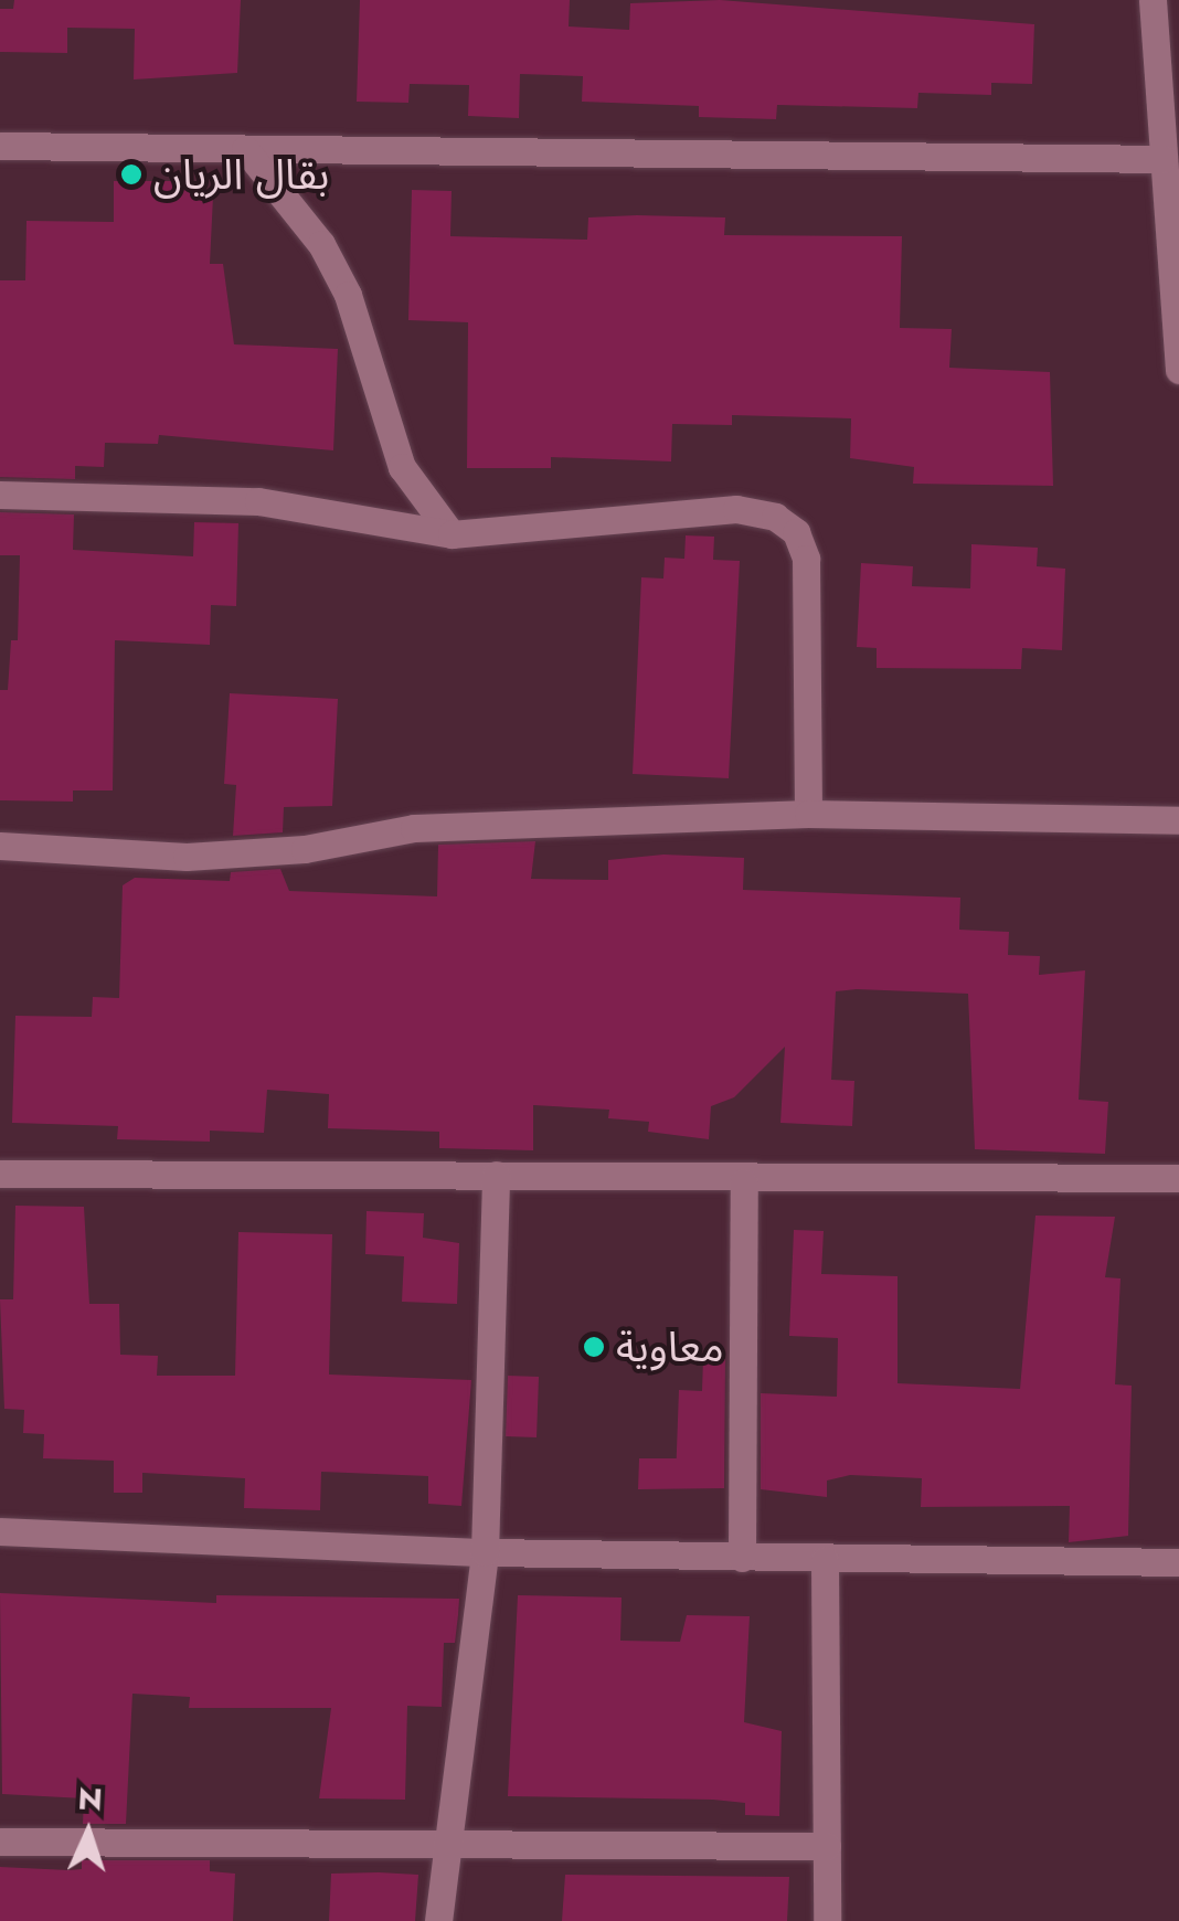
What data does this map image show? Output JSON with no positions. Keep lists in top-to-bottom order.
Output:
{
  "places": ["بقال الريان", "معاوية"],
  "north": "top"
}
